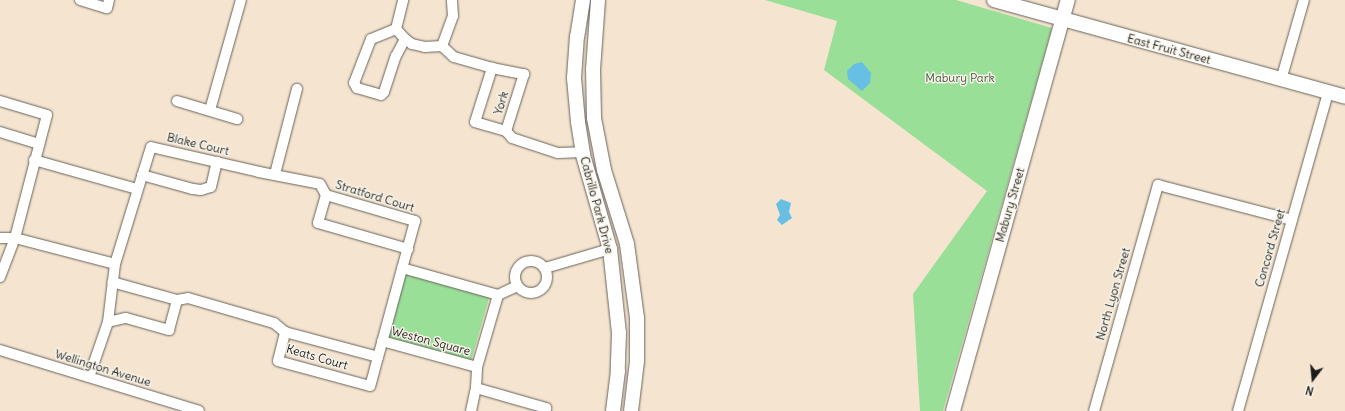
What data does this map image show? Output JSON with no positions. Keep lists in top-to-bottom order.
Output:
{
  "streets": {
    "street": [
      "East Fruit Street",
      "York",
      "Blake Court",
      "Stratford Court",
      "Cabrillo Park Drive",
      "Mabury Street",
      "Concord Street",
      "North Lyon Street",
      "Weston Square",
      "Keats Court",
      "Wellington Avenue"
    ]
  },
  "crossings": [
    ["East Fruit Street", "Mabury Street"],
    ["East Fruit Street", "Concord Street"],
    ["Blake Court", "Stratford Court"],
    ["Blake Court", "Wellington Avenue"],
    ["Stratford Court", "Weston Square"],
    ["Concord Street", "North Lyon Street"],
    ["Weston Square", "Keats Court"]
  ],
  "parks": ["Mabury Park"],
  "north": "bottom"
}
